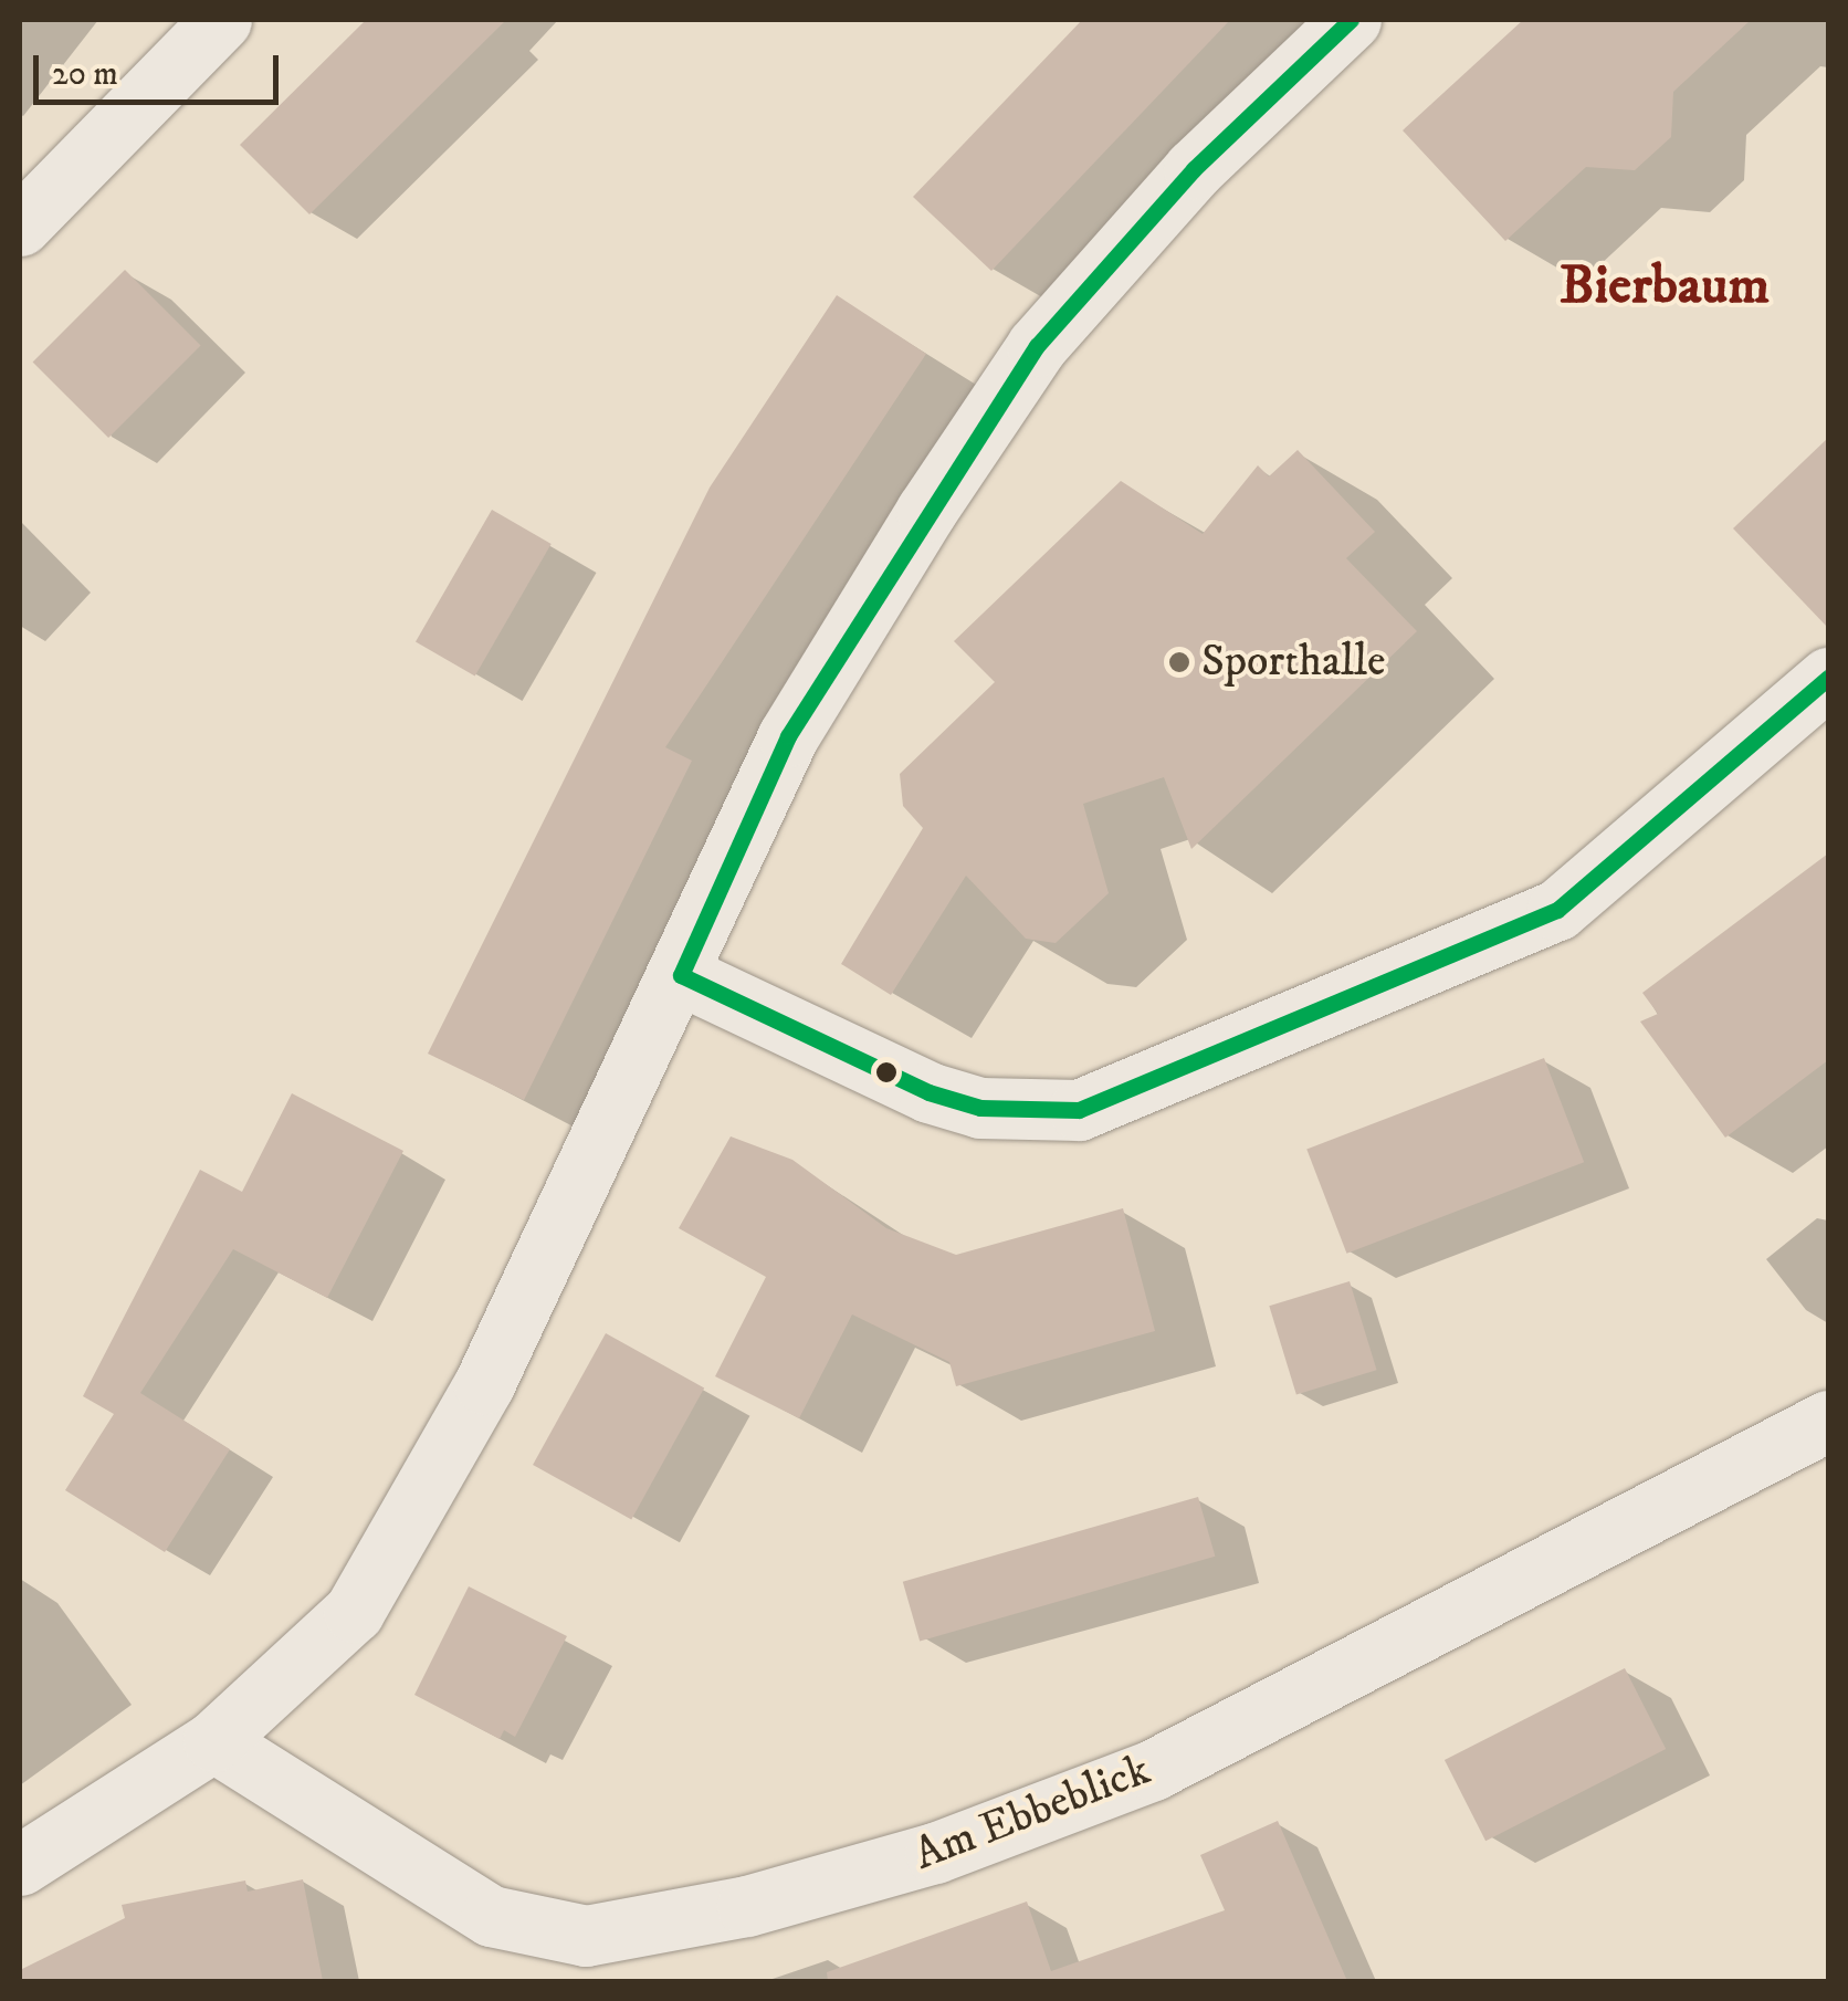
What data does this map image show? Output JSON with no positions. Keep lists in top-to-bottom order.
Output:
{
  "streets": {
    "street": ["Am Ebbeblick"]
  },
  "districts": ["Bierbaum"],
  "places": ["Sporthalle"],
  "scale_bar": "20 m"
}
